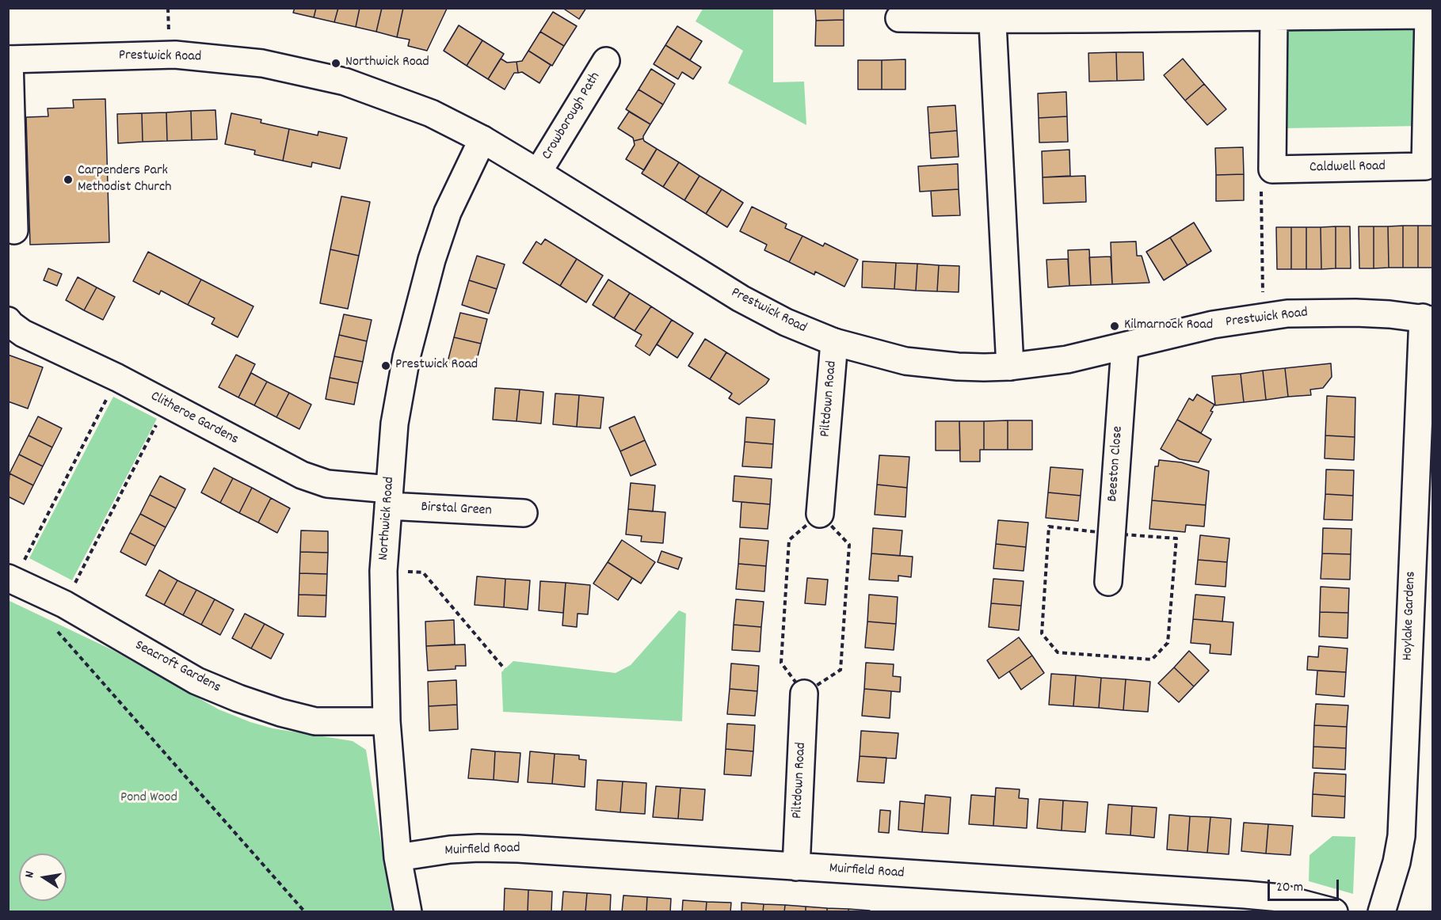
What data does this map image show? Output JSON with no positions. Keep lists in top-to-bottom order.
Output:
{
  "streets": {
    "street": [
      "Prestwick Road",
      "Crowborough Path",
      "Caldwell Road",
      "Piltdown Road",
      "Clitheroe Gardens",
      "Beeston Close",
      "Birstal Green",
      "Northwick Road",
      "Hoylake Gardens",
      "Seacroft Gardens",
      "Muirfield Road"
    ]
  },
  "crossings": [
    ["Prestwick Road", "Crowborough Path"],
    ["Prestwick Road", "Piltdown Road"],
    ["Prestwick Road", "Beeston Close"],
    ["Prestwick Road", "Northwick Road"],
    ["Prestwick Road", "Hoylake Gardens"],
    ["Piltdown Road", "Muirfield Road"],
    ["Clitheroe Gardens", "Birstal Green"],
    ["Clitheroe Gardens", "Northwick Road"],
    ["Birstal Green", "Northwick Road"],
    ["Northwick Road", "Seacroft Gardens"],
    ["Northwick Road", "Muirfield Road"]
  ],
  "parks": ["Pond Wood"],
  "places": [
    "Northwick Road",
    "Carpenders Park Methodist Church",
    "Kilmarnock Road",
    "Prestwick Road"
  ],
  "scale_bar": "20 m",
  "north": "left"
}
